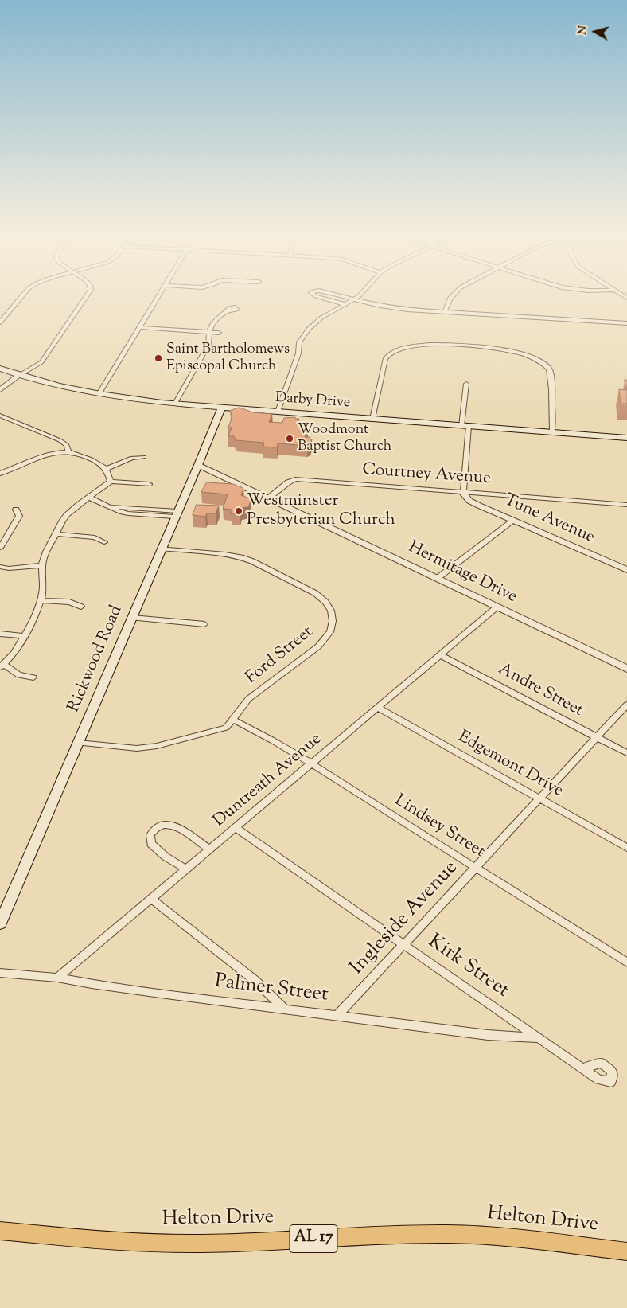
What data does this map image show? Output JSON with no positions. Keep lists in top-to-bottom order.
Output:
{
  "streets": {
    "main road": [
      "Darby Drive",
      "Rickwood Road",
      "Helton Drive",
      "AL 17"
    ],
    "street": [
      "Courtney Avenue",
      "Tune Avenue",
      "Hermitage Drive",
      "Ford Street",
      "Andre Street",
      "Edgemont Drive",
      "Duntreath Avenue",
      "Lindsey Street",
      "Ingleside Avenue",
      "Kirk Street",
      "Palmer Street"
    ]
  },
  "crossings": [
    ["Darby Drive", "Rickwood Road"],
    ["Courtney Avenue", "Tune Avenue"],
    ["Courtney Avenue", "Hermitage Drive"],
    ["Hermitage Drive", "Rickwood Road"],
    ["Hermitage Drive", "Duntreath Avenue"],
    ["Ford Street", "Rickwood Road"],
    ["Ford Street", "Lindsey Street"],
    ["Andre Street", "Duntreath Avenue"],
    ["Andre Street", "Ingleside Avenue"],
    ["Edgemont Drive", "Duntreath Avenue"],
    ["Edgemont Drive", "Ingleside Avenue"],
    ["Duntreath Avenue", "Lindsey Street"],
    ["Duntreath Avenue", "Kirk Street"],
    ["Duntreath Avenue", "Palmer Street"],
    ["Lindsey Street", "Ingleside Avenue"],
    ["Ingleside Avenue", "Kirk Street"],
    ["Ingleside Avenue", "Palmer Street"],
    ["Kirk Street", "Palmer Street"]
  ],
  "places": ["Saint Bartholomews Episcopal Church", "Woodmont Baptist Church", "Westminster Presbyterian Church"],
  "north": "left"
}
